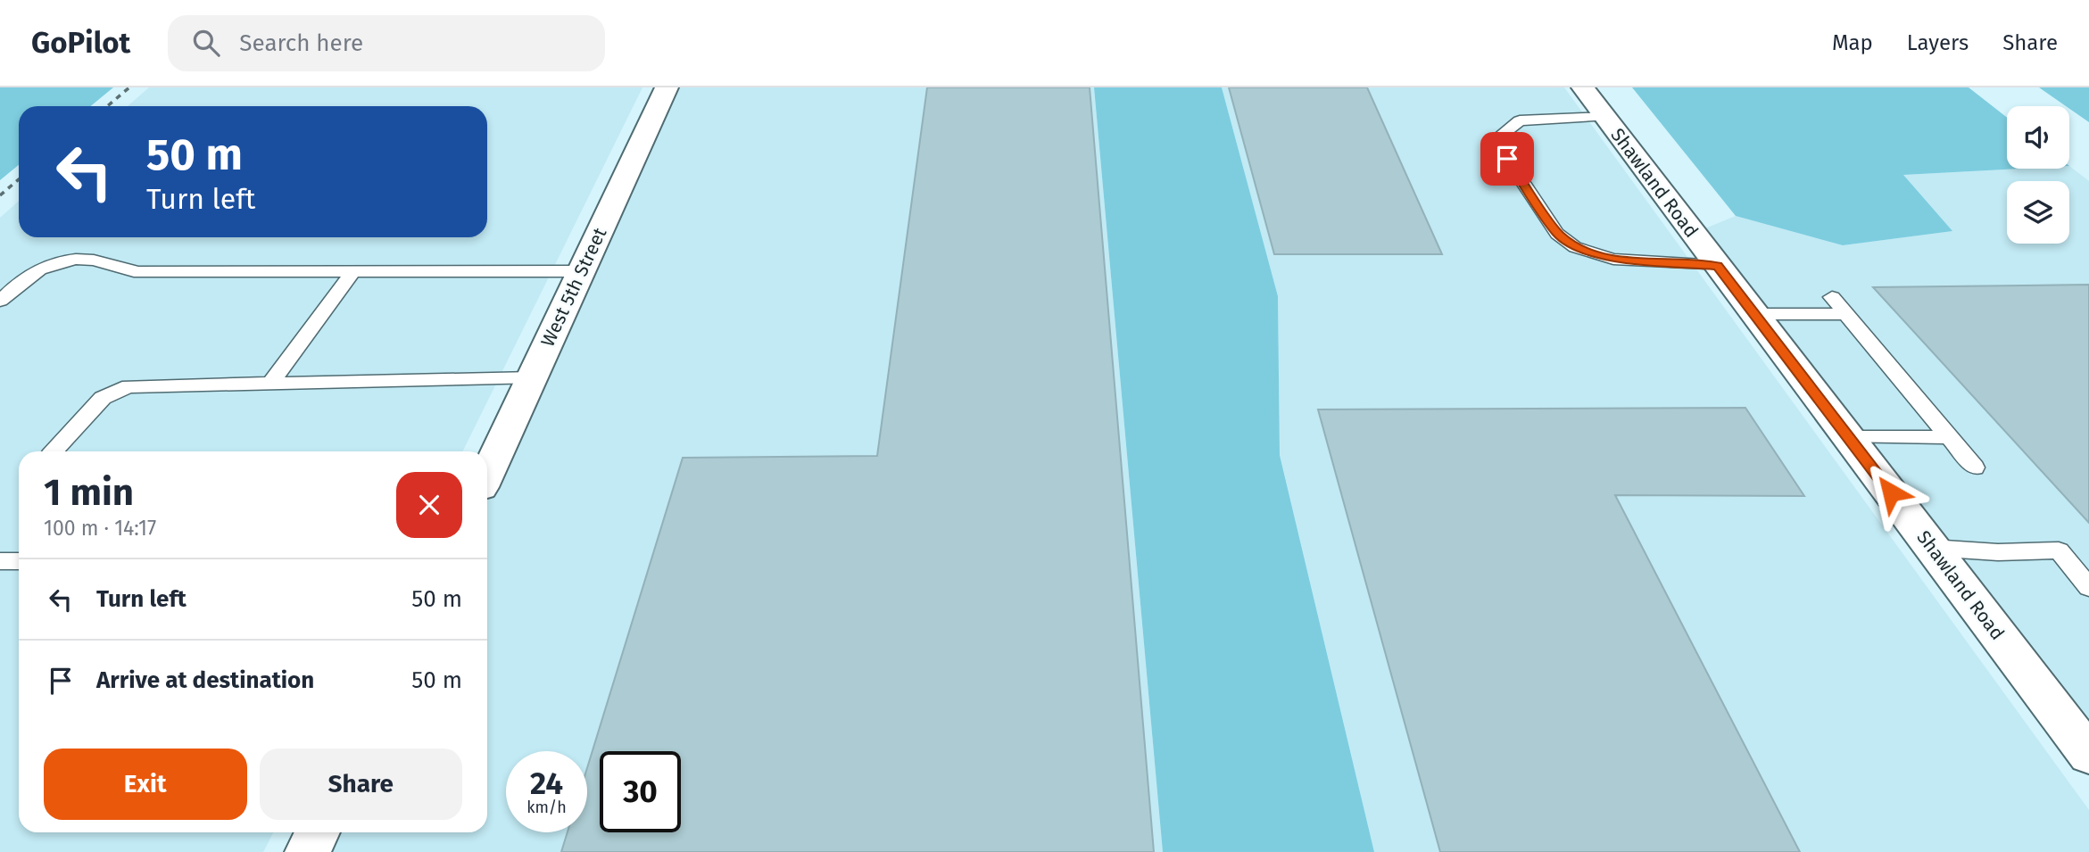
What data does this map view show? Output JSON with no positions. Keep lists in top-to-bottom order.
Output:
{
  "streets": {
    "street": ["Shawland Road", "West 5th Street"]
  },
  "page": {
    "header": "GoPilot",
    "search": "Search here",
    "nav": ["Map", "Layers", "Share"],
    "turn": ["50 m", "Turn left"],
    "heading": ["1 min", "100 m · 14:17"],
    "list": [
      {
        "name": "Turn left",
        "value": "50 m"
      },
      {
        "name": "Arrive at destination",
        "value": "50 m"
      }
    ],
    "buttons": ["Exit", "Share"],
    "speed": "24 km/h",
    "limit": "30"
  }
}
